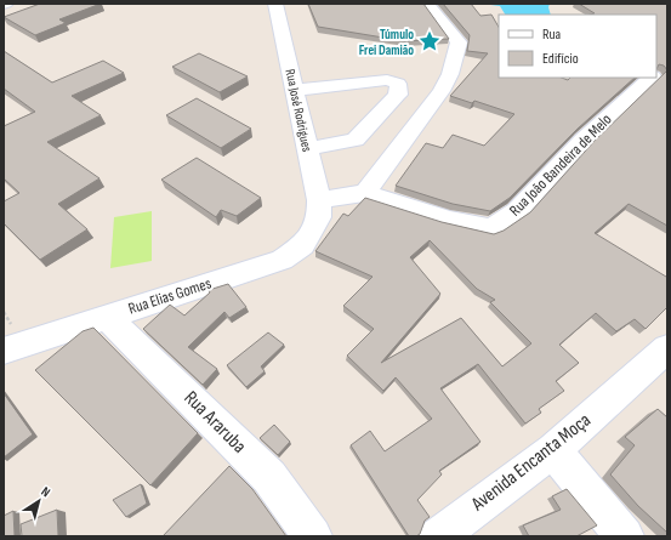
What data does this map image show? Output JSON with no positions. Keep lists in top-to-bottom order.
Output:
{
  "streets": {
    "street": [
      "Rua José Rodrigues",
      "Rua João Bandeira de Melo",
      "Rua Elias Gomes",
      "Rua Araruba",
      "Avenida Encanta Moça"
    ]
  },
  "crossings": [
    ["Rua José Rodrigues", "Rua João Bandeira de Melo"],
    ["Rua José Rodrigues", "Rua Elias Gomes"],
    ["Rua João Bandeira de Melo", "Rua Elias Gomes"],
    ["Rua Elias Gomes", "Rua Araruba"]
  ],
  "places": {
    "place": ["Túmulo Frei Damião"]
  },
  "legend": ["Rua", "Edifício"],
  "north": "top right"
}
